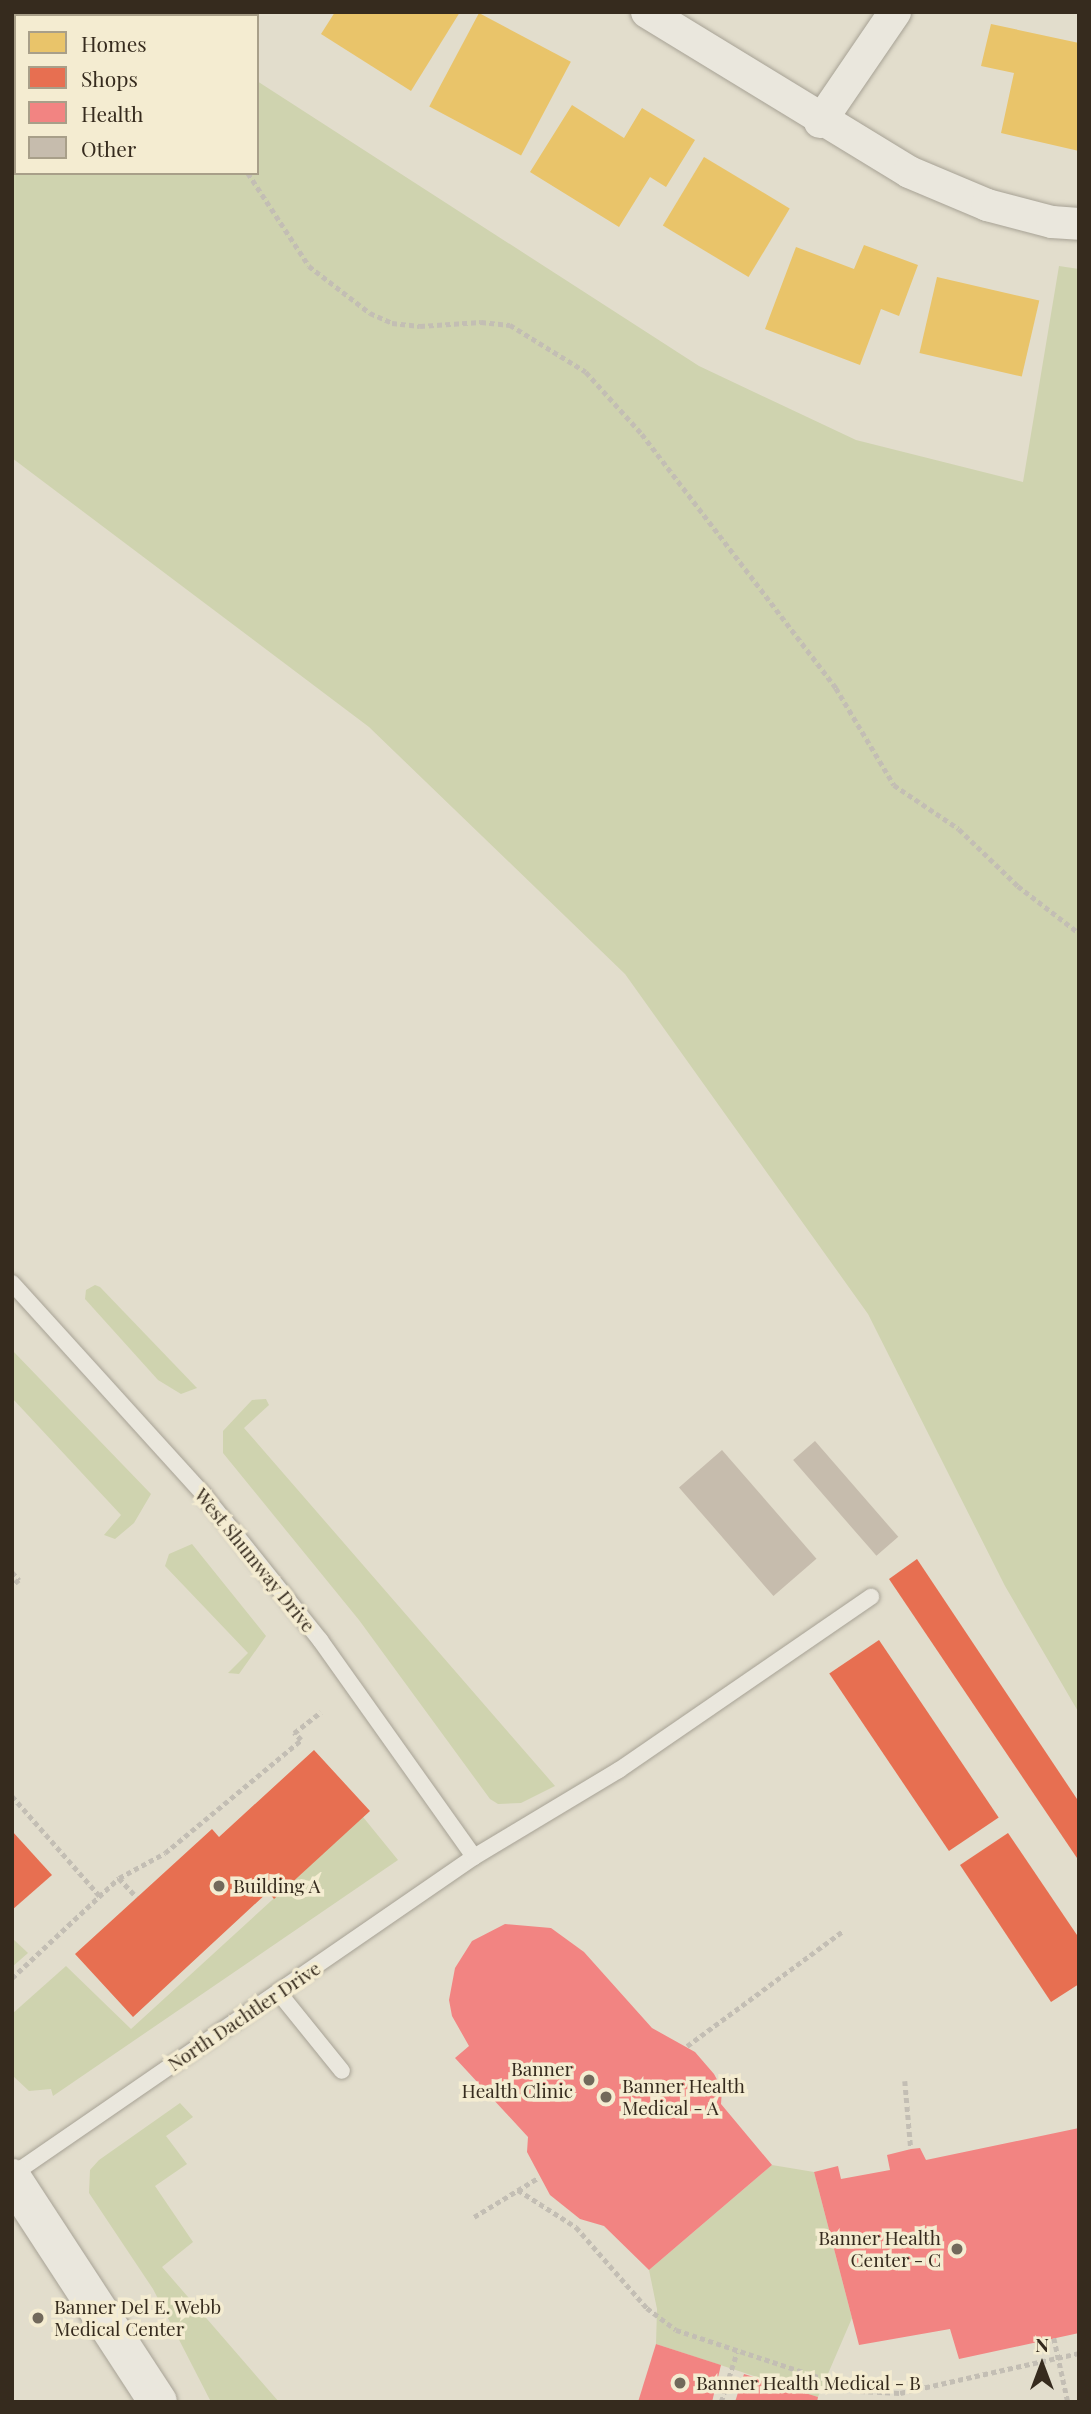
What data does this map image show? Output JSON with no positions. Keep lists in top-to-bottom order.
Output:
{
  "streets": {
    "lane": ["West Shumway Drive", "North Dachtler Drive"]
  },
  "crossings": [
    ["West Shumway Drive", "North Dachtler Drive"]
  ],
  "places": [
    "Building A",
    "Banner Health Clinic",
    "Banner Health Medical - A",
    "Banner Health Center - C",
    "Banner Del E. Webb Medical Center",
    "Banner Health Medical - B"
  ],
  "legend": [
    "Homes",
    "Shops",
    "Health",
    "Other"
  ],
  "north": "top"
}
